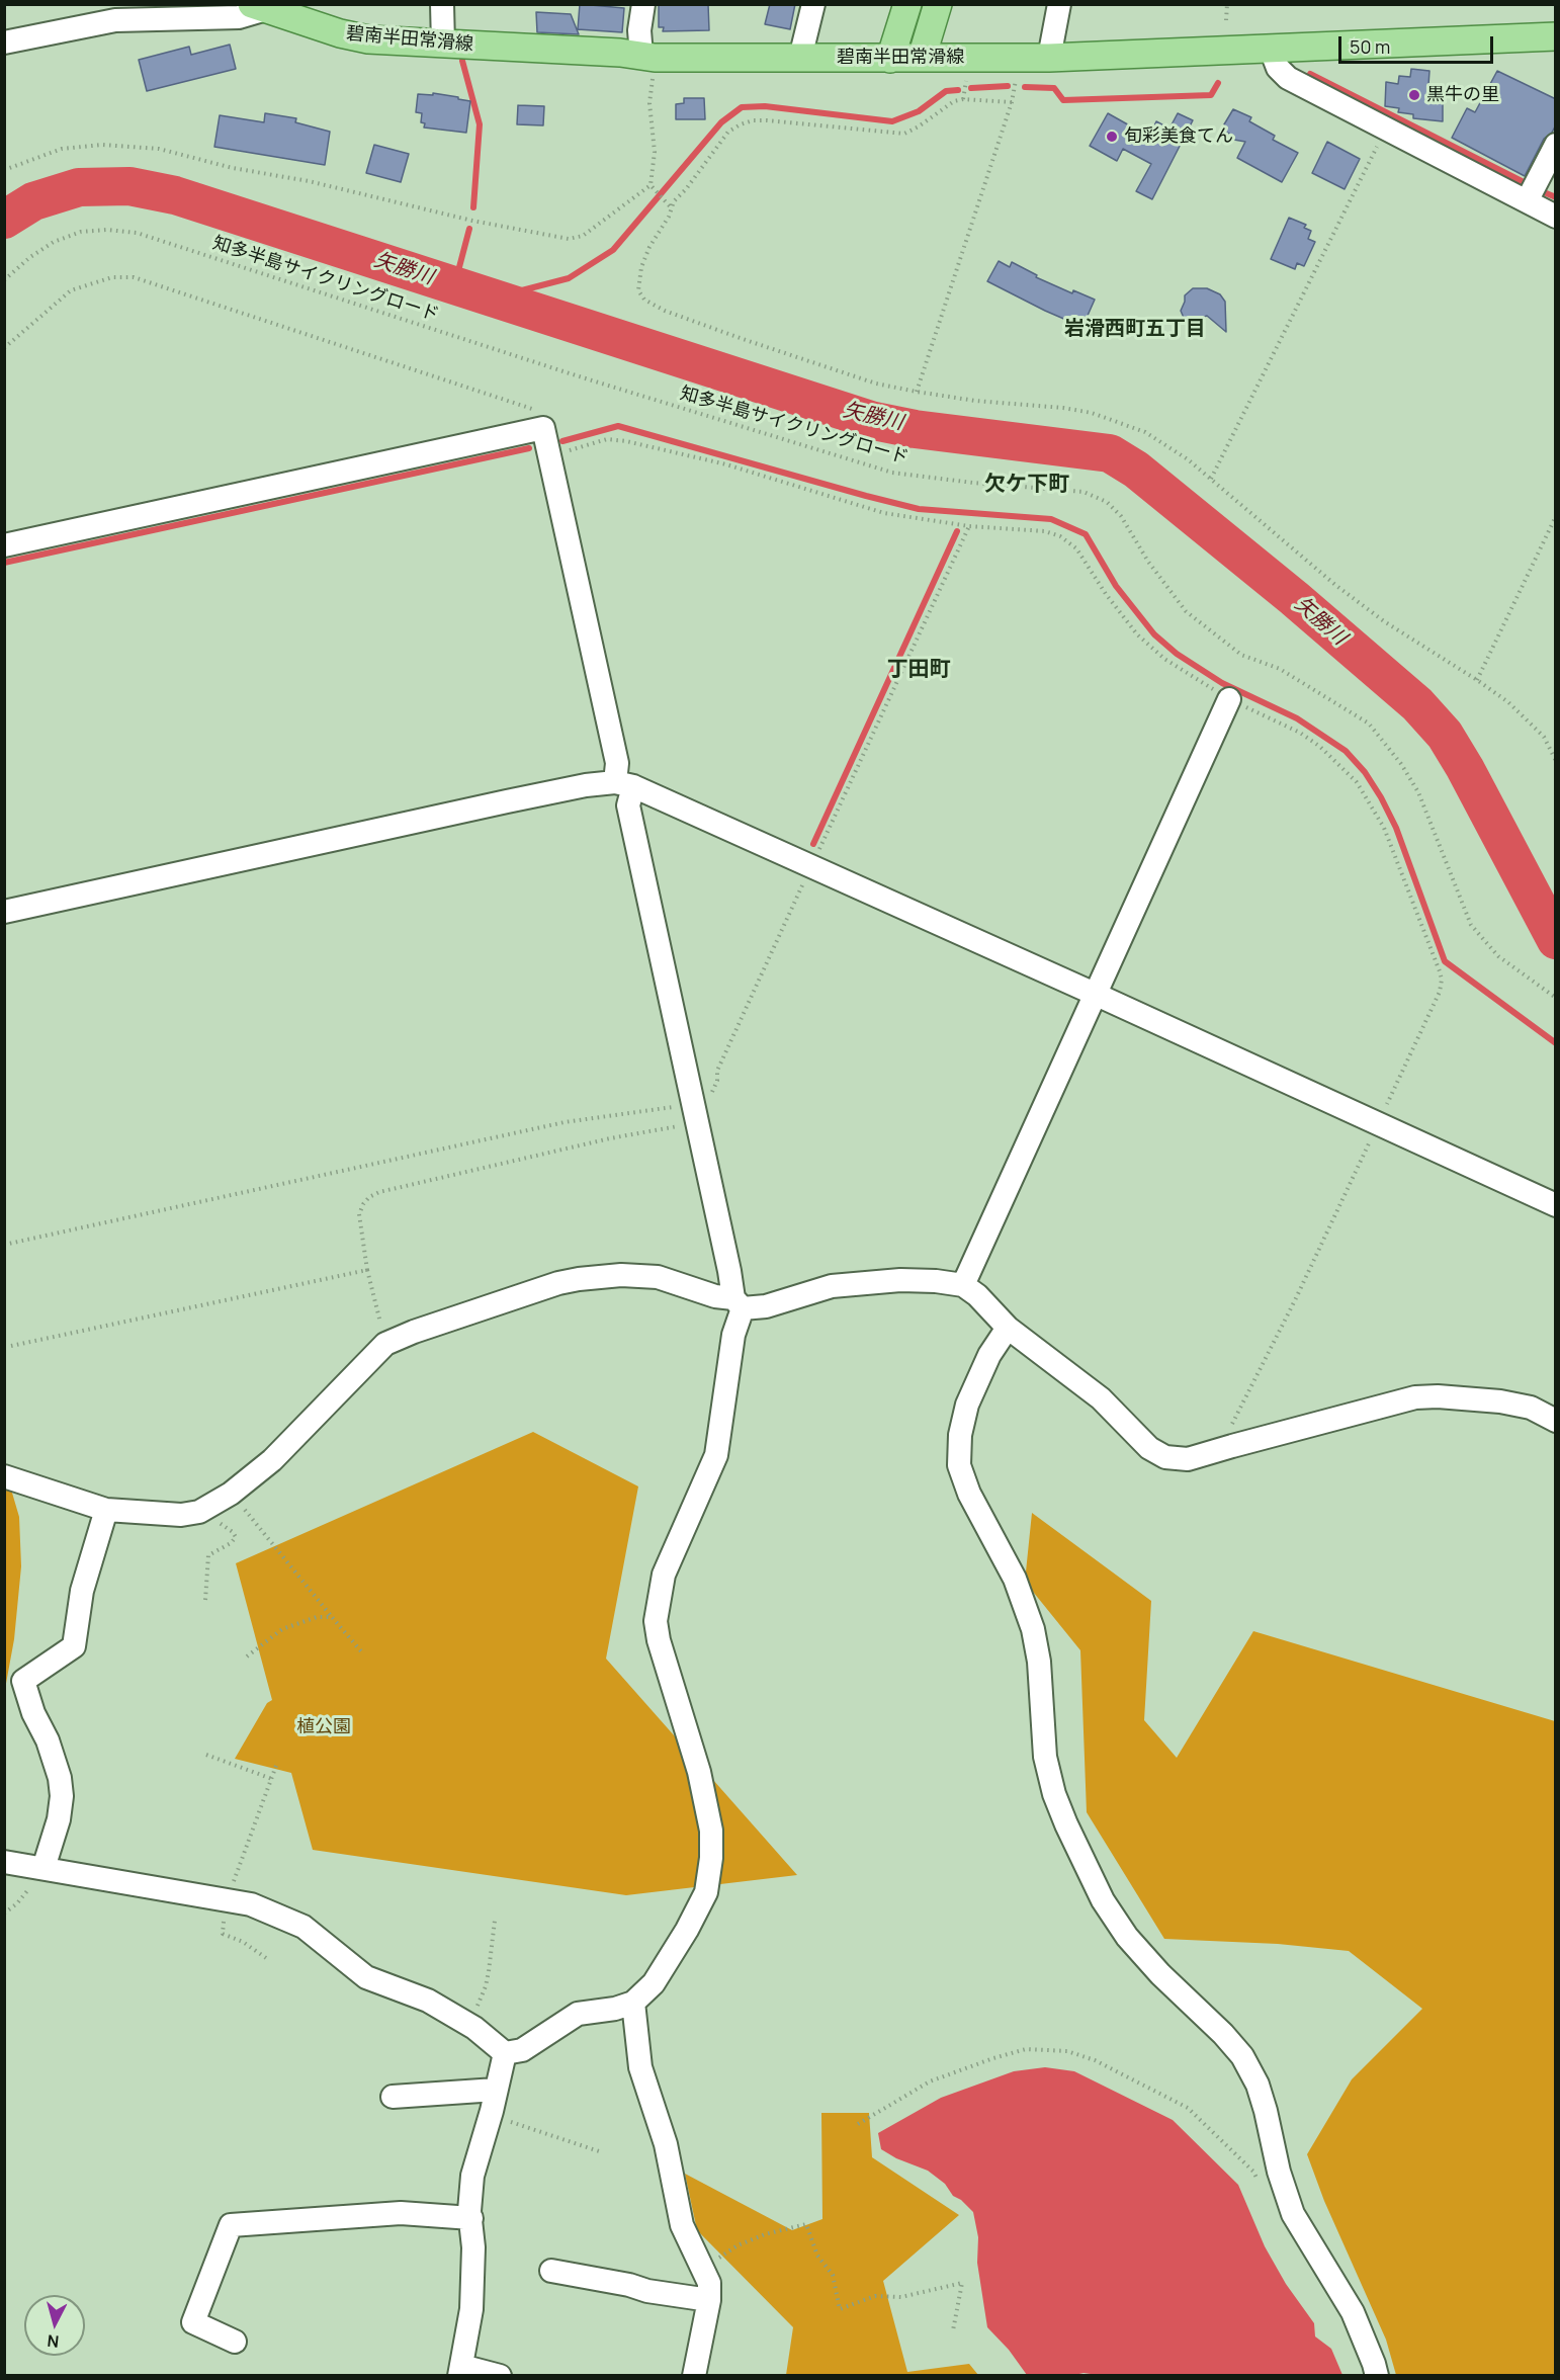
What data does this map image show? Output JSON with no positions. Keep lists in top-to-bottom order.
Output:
{
  "streets": {
    "main road": ["碧南半田常滑線"],
    "path": ["知多半島サイクリングロード"]
  },
  "districts": ["岩滑西町五丁目", "欠ケ下町", "丁田町"],
  "water": ["矢勝川"],
  "parks": ["植公園"],
  "places": ["黒牛の里", "旬彩美食てん"],
  "scale_bar": "50 m",
  "north": "bottom"
}
